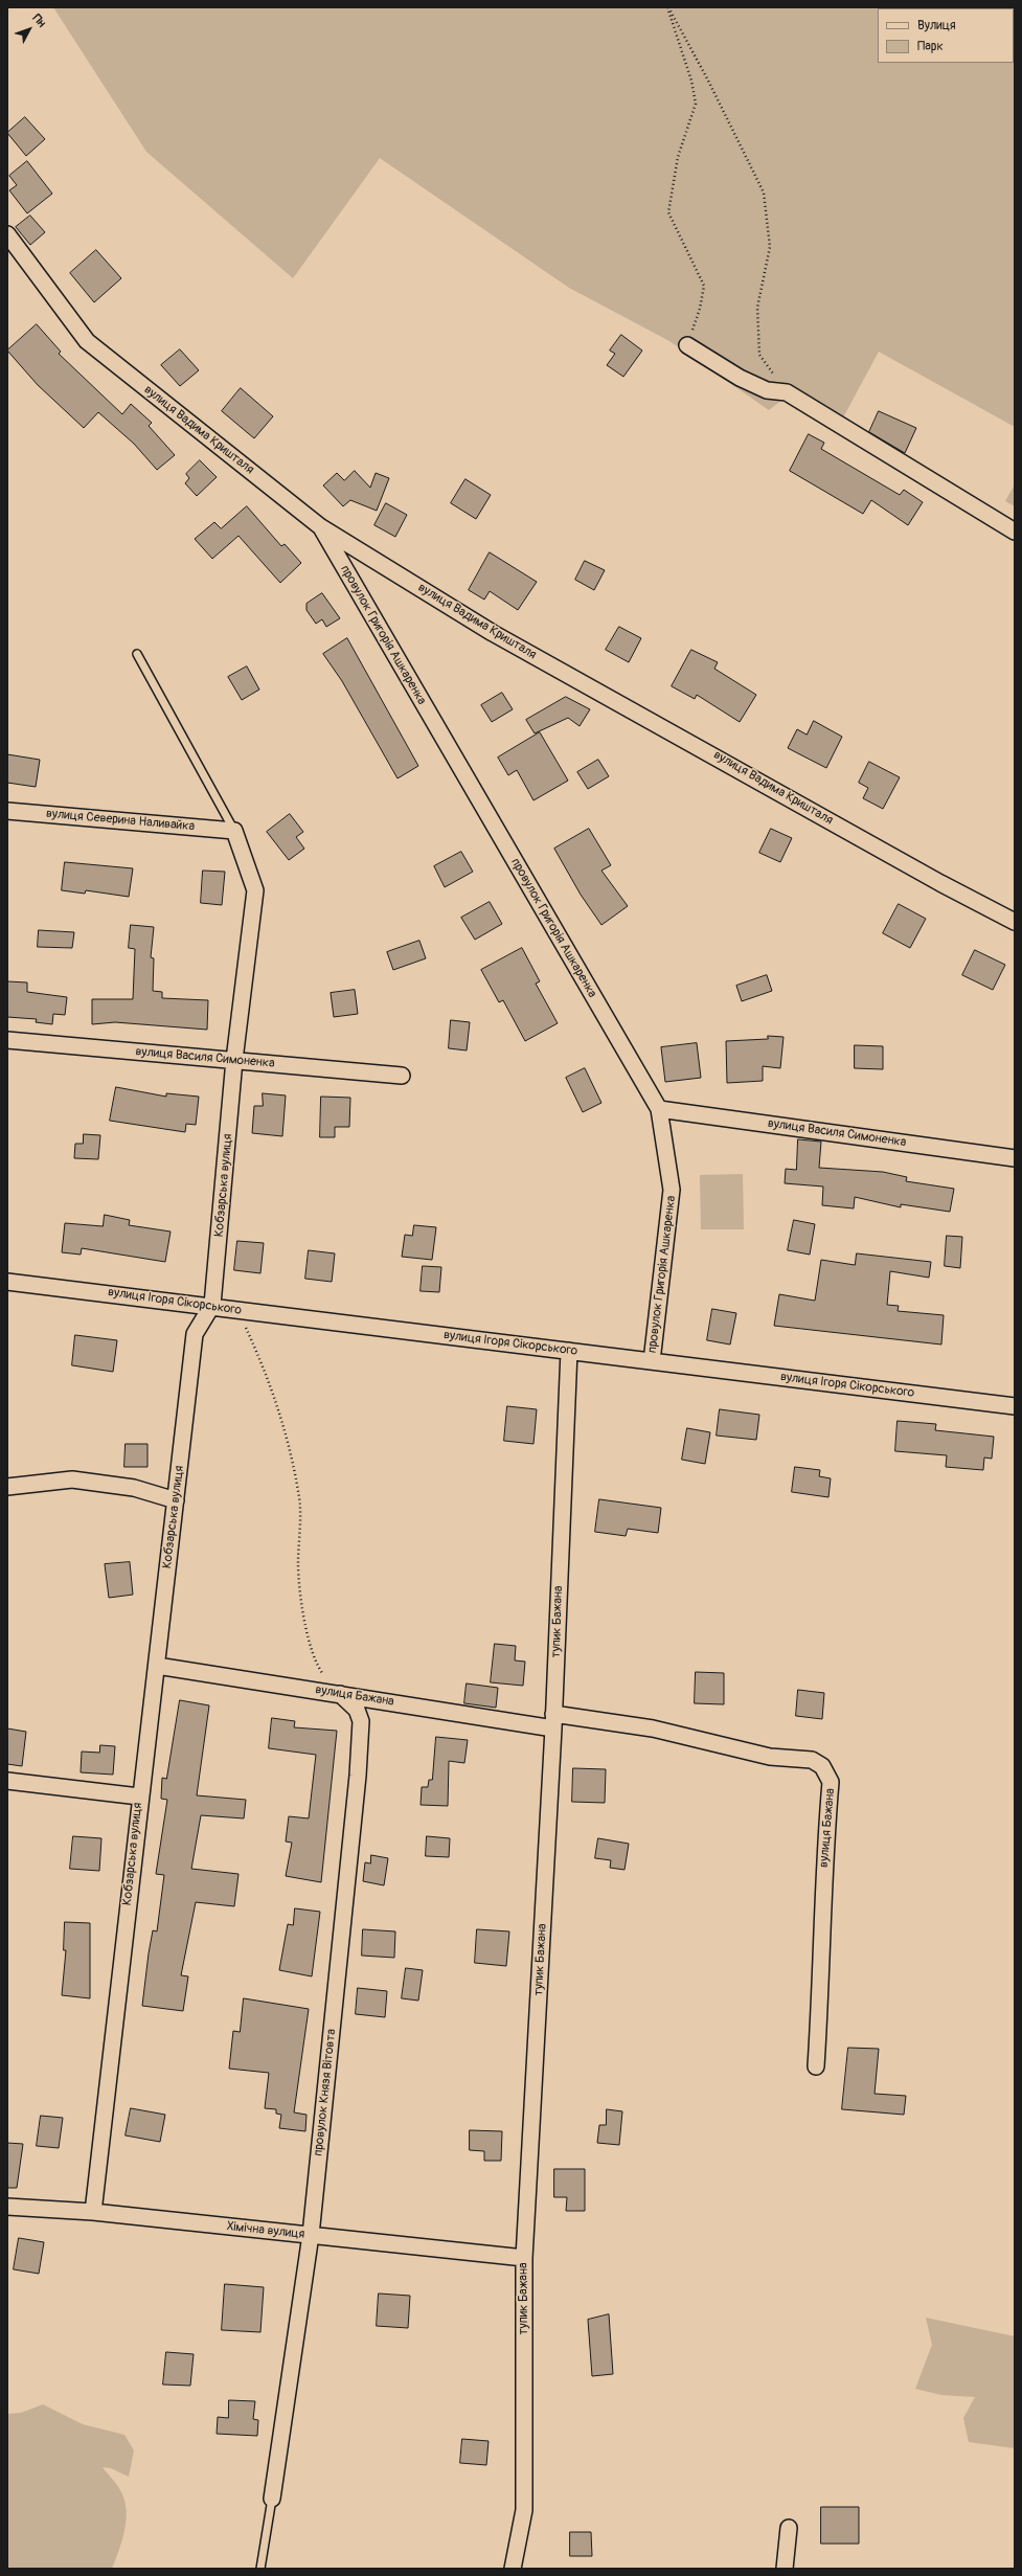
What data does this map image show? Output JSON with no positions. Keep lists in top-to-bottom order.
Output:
{
  "streets": {
    "street": [
      "вулиця Вадима Кришталя",
      "провулок Григорія Ашкаренка",
      "вулиця Северина Наливайка",
      "вулиця Василя Симоненка",
      "Кобзарська вулиця",
      "вулиця Ігоря Сікорського",
      "тупик Бажана",
      "вулиця Бажана",
      "провулок Князя Вітовта",
      "Хімічна вулиця"
    ]
  },
  "crossings": [
    ["вулиця Вадима Кришталя", "провулок Григорія Ашкаренка"],
    ["провулок Григорія Ашкаренка", "вулиця Василя Симоненка"],
    ["провулок Григорія Ашкаренка", "вулиця Ігоря Сікорського"],
    ["вулиця Северина Наливайка", "Кобзарська вулиця"],
    ["вулиця Василя Симоненка", "Кобзарська вулиця"],
    ["Кобзарська вулиця", "вулиця Ігоря Сікорського"],
    ["Кобзарська вулиця", "вулиця Бажана"],
    ["Кобзарська вулиця", "Хімічна вулиця"],
    ["вулиця Ігоря Сікорського", "тупик Бажана"],
    ["тупик Бажана", "вулиця Бажана"],
    ["тупик Бажана", "Хімічна вулиця"],
    ["вулиця Бажана", "провулок Князя Вітовта"],
    ["провулок Князя Вітовта", "Хімічна вулиця"]
  ],
  "legend": ["Вулиця", "Парк"],
  "north": "top right"
}
